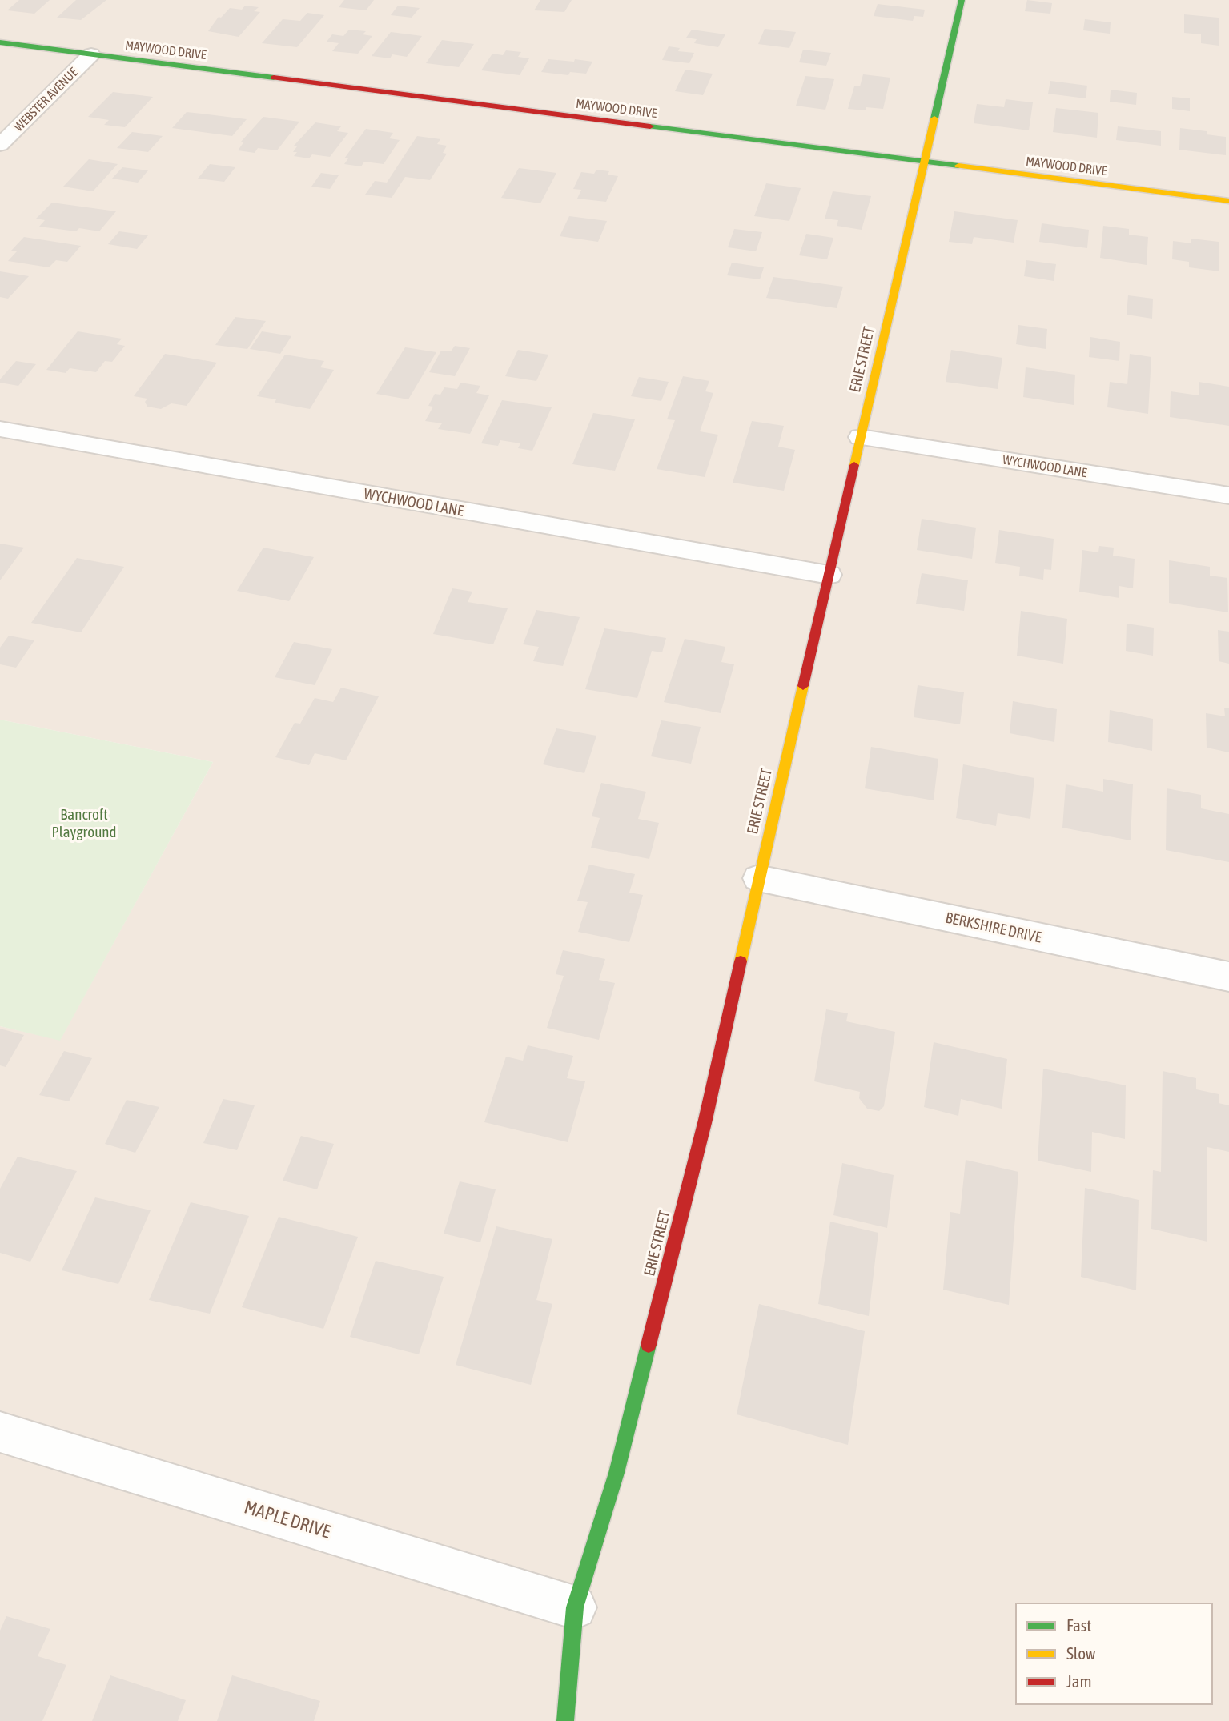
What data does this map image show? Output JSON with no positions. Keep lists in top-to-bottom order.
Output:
{
  "streets": {
    "street": [
      "MAYWOOD DRIVE",
      "WEBSTER AVENUE",
      "ERIE STREET",
      "WYCHWOOD LANE",
      "BERKSHIRE DRIVE",
      "MAPLE DRIVE"
    ]
  },
  "crossings": [
    ["MAYWOOD DRIVE", "WEBSTER AVENUE"],
    ["MAYWOOD DRIVE", "ERIE STREET"],
    ["ERIE STREET", "WYCHWOOD LANE"],
    ["ERIE STREET", "BERKSHIRE DRIVE"],
    ["ERIE STREET", "MAPLE DRIVE"]
  ],
  "parks": ["Bancroft Playground"],
  "legend": ["Fast", "Slow", "Jam"]
}
